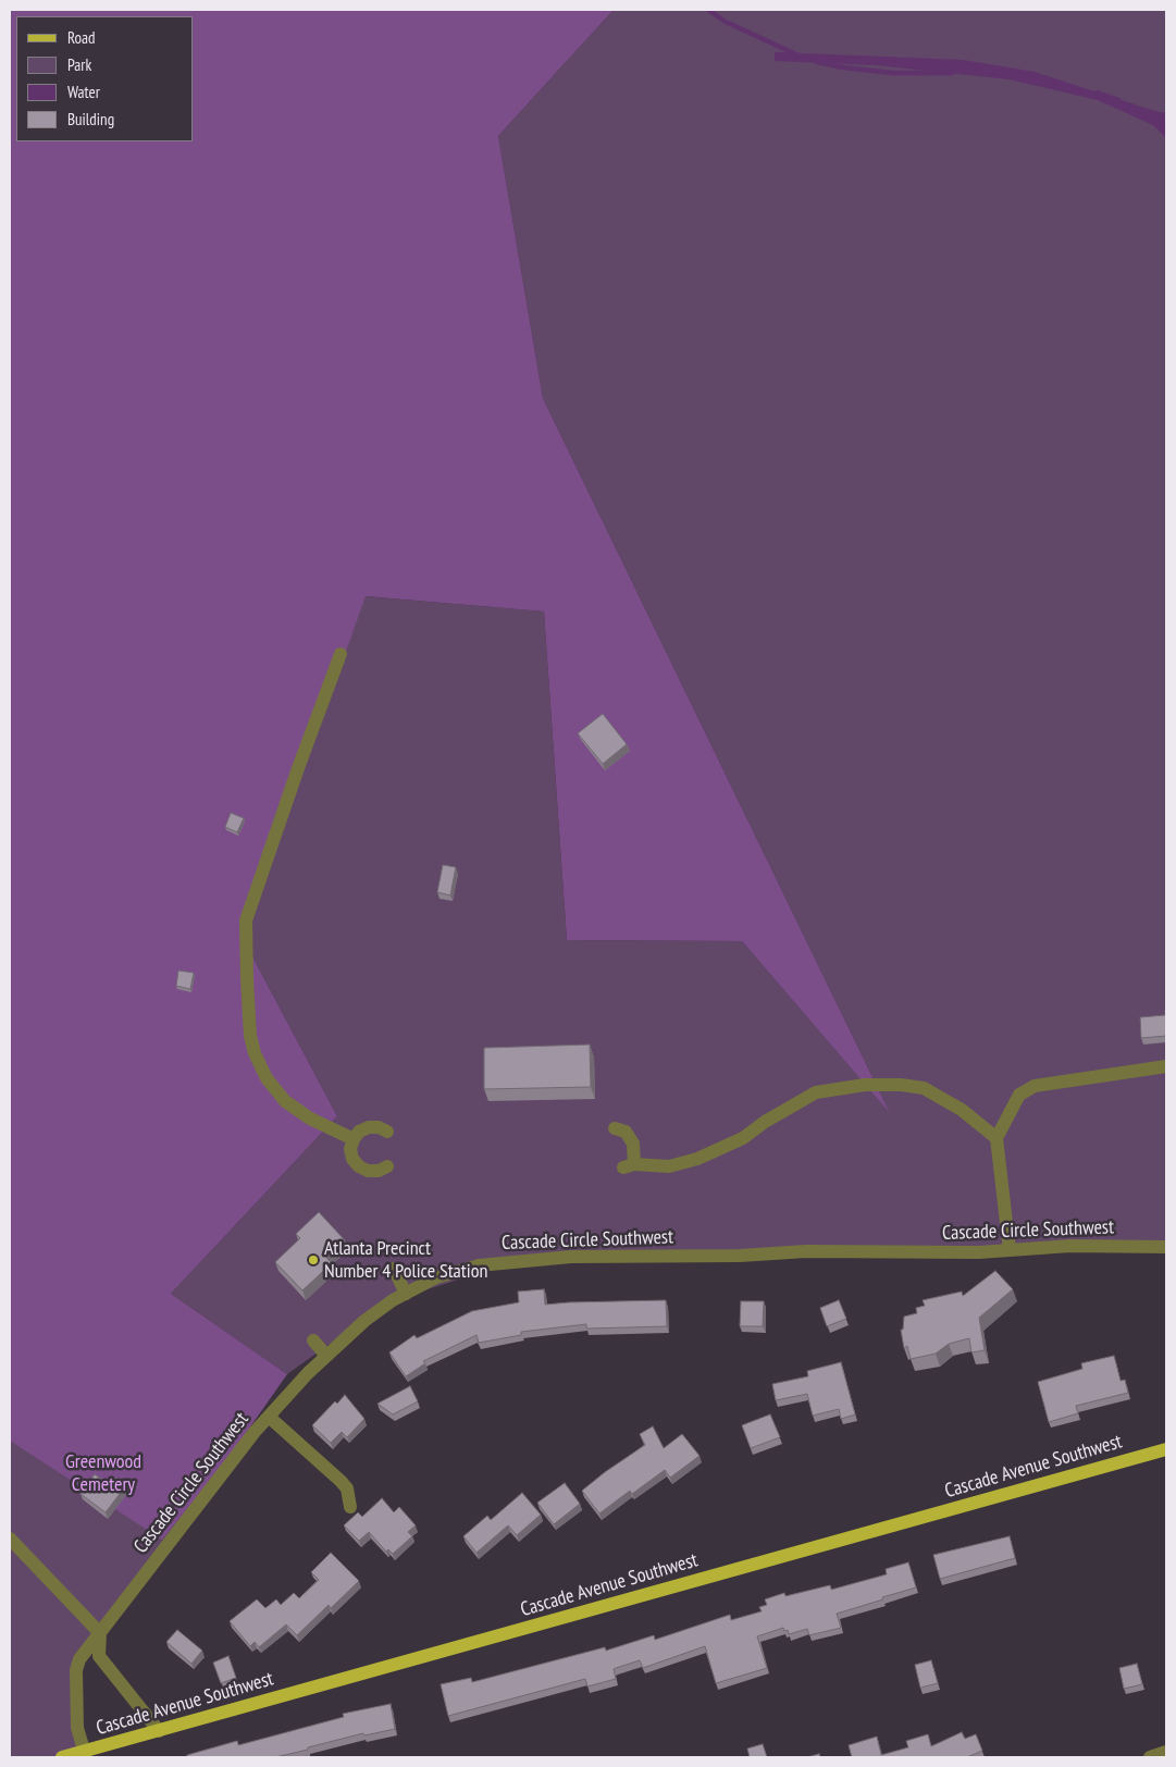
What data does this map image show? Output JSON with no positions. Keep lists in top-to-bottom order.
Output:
{
  "streets": {
    "main road": ["Cascade Avenue Southwest"],
    "street": ["Cascade Circle Southwest"]
  },
  "crossings": [
    ["Cascade Circle Southwest", "Cascade Avenue Southwest"]
  ],
  "parks": ["Greenwood Cemetery"],
  "places": ["Atlanta Precinct Number 4 Police Station"],
  "legend": [
    "Road",
    "Park",
    "Water",
    "Building"
  ]
}
